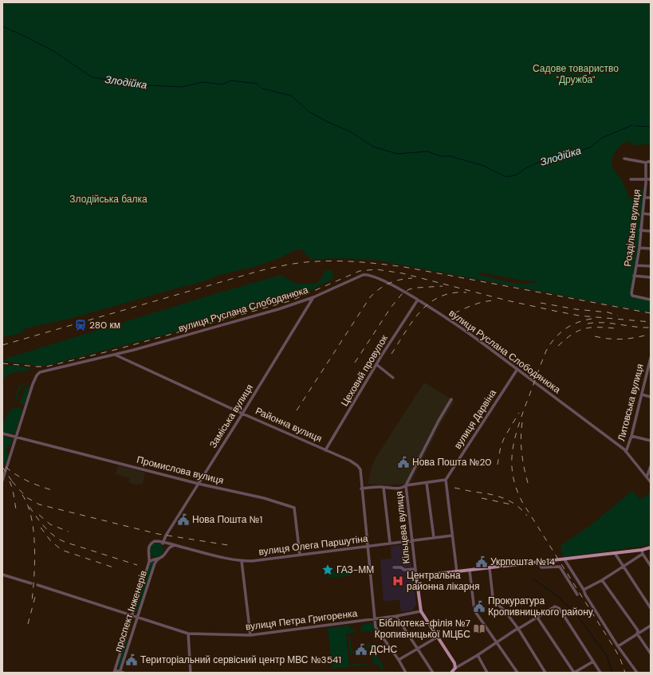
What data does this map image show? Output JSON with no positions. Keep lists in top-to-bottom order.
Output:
{
  "streets": {
    "main road": ["Кільцева вулиця"],
    "street": [
      "Роздільна вулиця",
      "вулиця Руслана Слободянюка",
      "Цеховий провулок",
      "Литовська вулиця",
      "Заміська вулиця",
      "вулиця Дарвіна",
      "Районна вулиця",
      "Промислова вулиця",
      "вулиця Олега Паршутіна",
      "проспект Інженерів",
      "вулиця Петра Григоренка"
    ]
  },
  "crossings": [
    ["вулиця Руслана Слободянюка", "Цеховий провулок"],
    ["вулиця Руслана Слободянюка", "Литовська вулиця"],
    ["вулиця Руслана Слободянюка", "Заміська вулиця"],
    ["вулиця Руслана Слободянюка", "вулиця Дарвіна"],
    ["вулиця Руслана Слободянюка", "Районна вулиця"],
    ["вулиця Руслана Слободянюка", "Промислова вулиця"],
    ["Цеховий провулок", "Районна вулиця"],
    ["Заміська вулиця", "Районна вулиця"],
    ["Заміська вулиця", "Промислова вулиця"],
    ["Заміська вулиця", "вулиця Олега Паршутіна"],
    ["Заміська вулиця", "проспект Інженерів"],
    ["Промислова вулиця", "вулиця Олега Паршутіна"],
    ["Кільцева вулиця", "вулиця Олега Паршутіна"],
    ["Кільцева вулиця", "вулиця Петра Григоренка"],
    ["вулиця Олега Паршутіна", "проспект Інженерів"],
    ["проспект Інженерів", "вулиця Петра Григоренка"]
  ],
  "water": ["Злодійка"],
  "parks": ["Садове товариство \"Дружба\"", "Злодійська балка"],
  "places": {
    "station": ["280 км"],
    "public building": [
      "Нова Пошта №20",
      "Нова Пошта №1",
      "Укрпошта №14",
      "Прокуратура Кропивницького району",
      "ДСНС",
      "Територіальний сервісний центр МВС №3541"
    ],
    "place": ["ГАЗ-ММ"],
    "hospital": ["Центральна районна лікарня"],
    "library": ["Бібліотека-філія №7 Кропивницької МЦБС"]
  }
}
